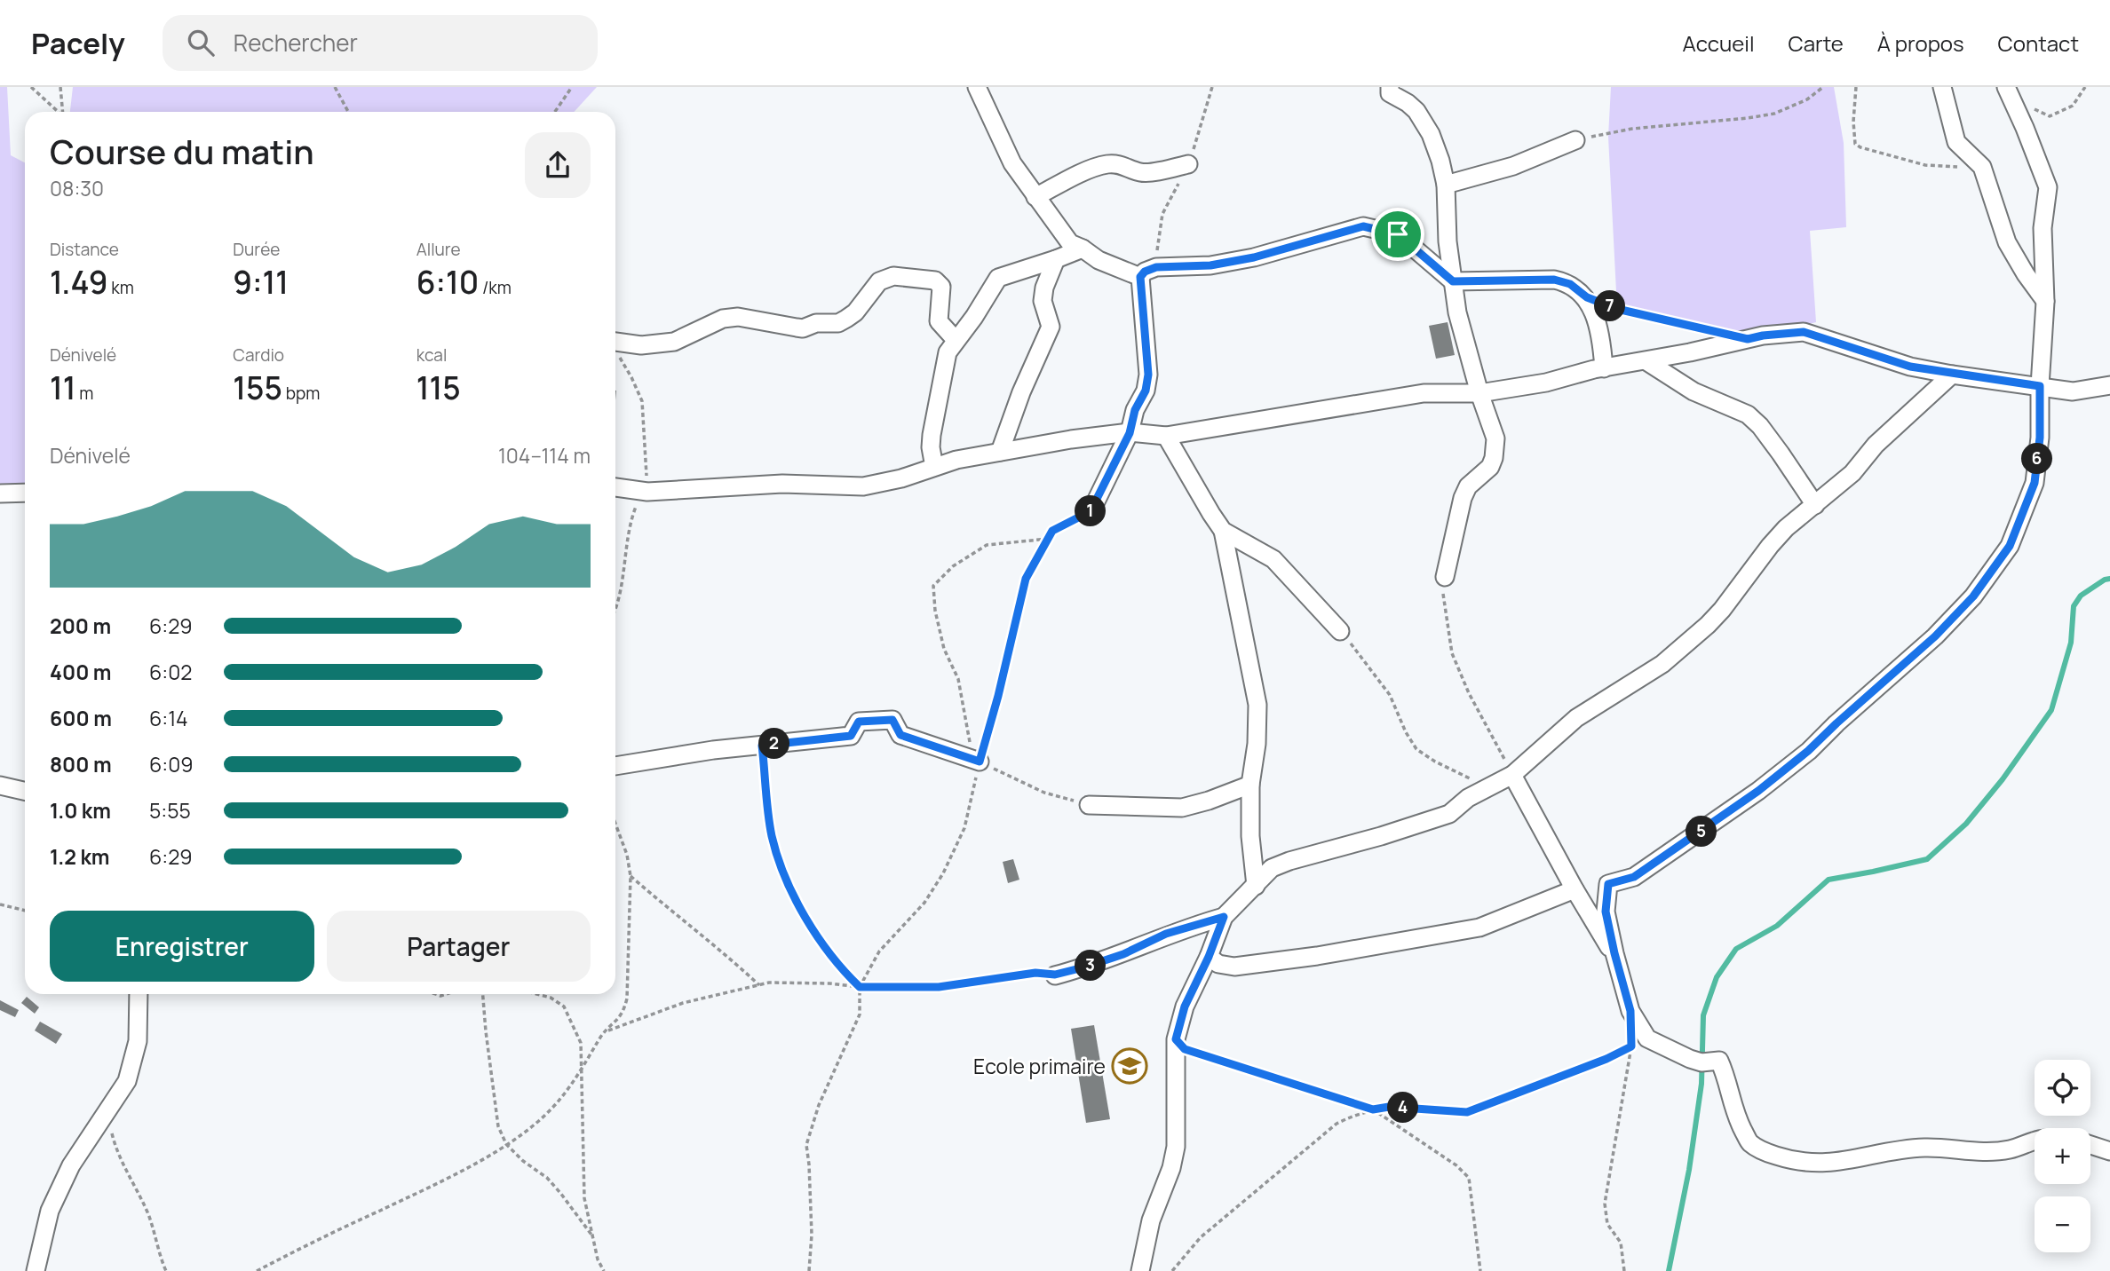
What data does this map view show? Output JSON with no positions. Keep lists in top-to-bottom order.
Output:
{
  "places": {
    "school or university": ["Ecole primaire"]
  },
  "page": {
    "header": "Pacely",
    "search": "Rechercher",
    "nav": [
      "Accueil",
      "Carte",
      "À propos",
      "Contact"
    ],
    "heading": ["Course du matin", "08:30"],
    "stats": [
      ["Distance", "1.49 km"],
      ["Durée", "9:11"],
      ["Allure", "6:10 /km"],
      ["Dénivelé", "11 m"],
      ["Cardio", "155 bpm"],
      ["kcal", "115"]
    ],
    "pins": [
      "7",
      "6",
      "1",
      "2",
      "5",
      "3",
      "4"
    ],
    "chart": ["Dénivelé", "104–114 m"],
    "list": [
      {
        "name": "200 m",
        "note": "6:29"
      },
      {
        "name": "400 m",
        "note": "6:02"
      },
      {
        "name": "600 m",
        "note": "6:14"
      },
      {
        "name": "800 m",
        "note": "6:09"
      },
      {
        "name": "1.0 km",
        "note": "5:55"
      },
      {
        "name": "1.2 km",
        "note": "6:29"
      }
    ],
    "buttons": ["Enregistrer", "Partager"],
    "map_buttons": ["+", "−"]
  }
}
